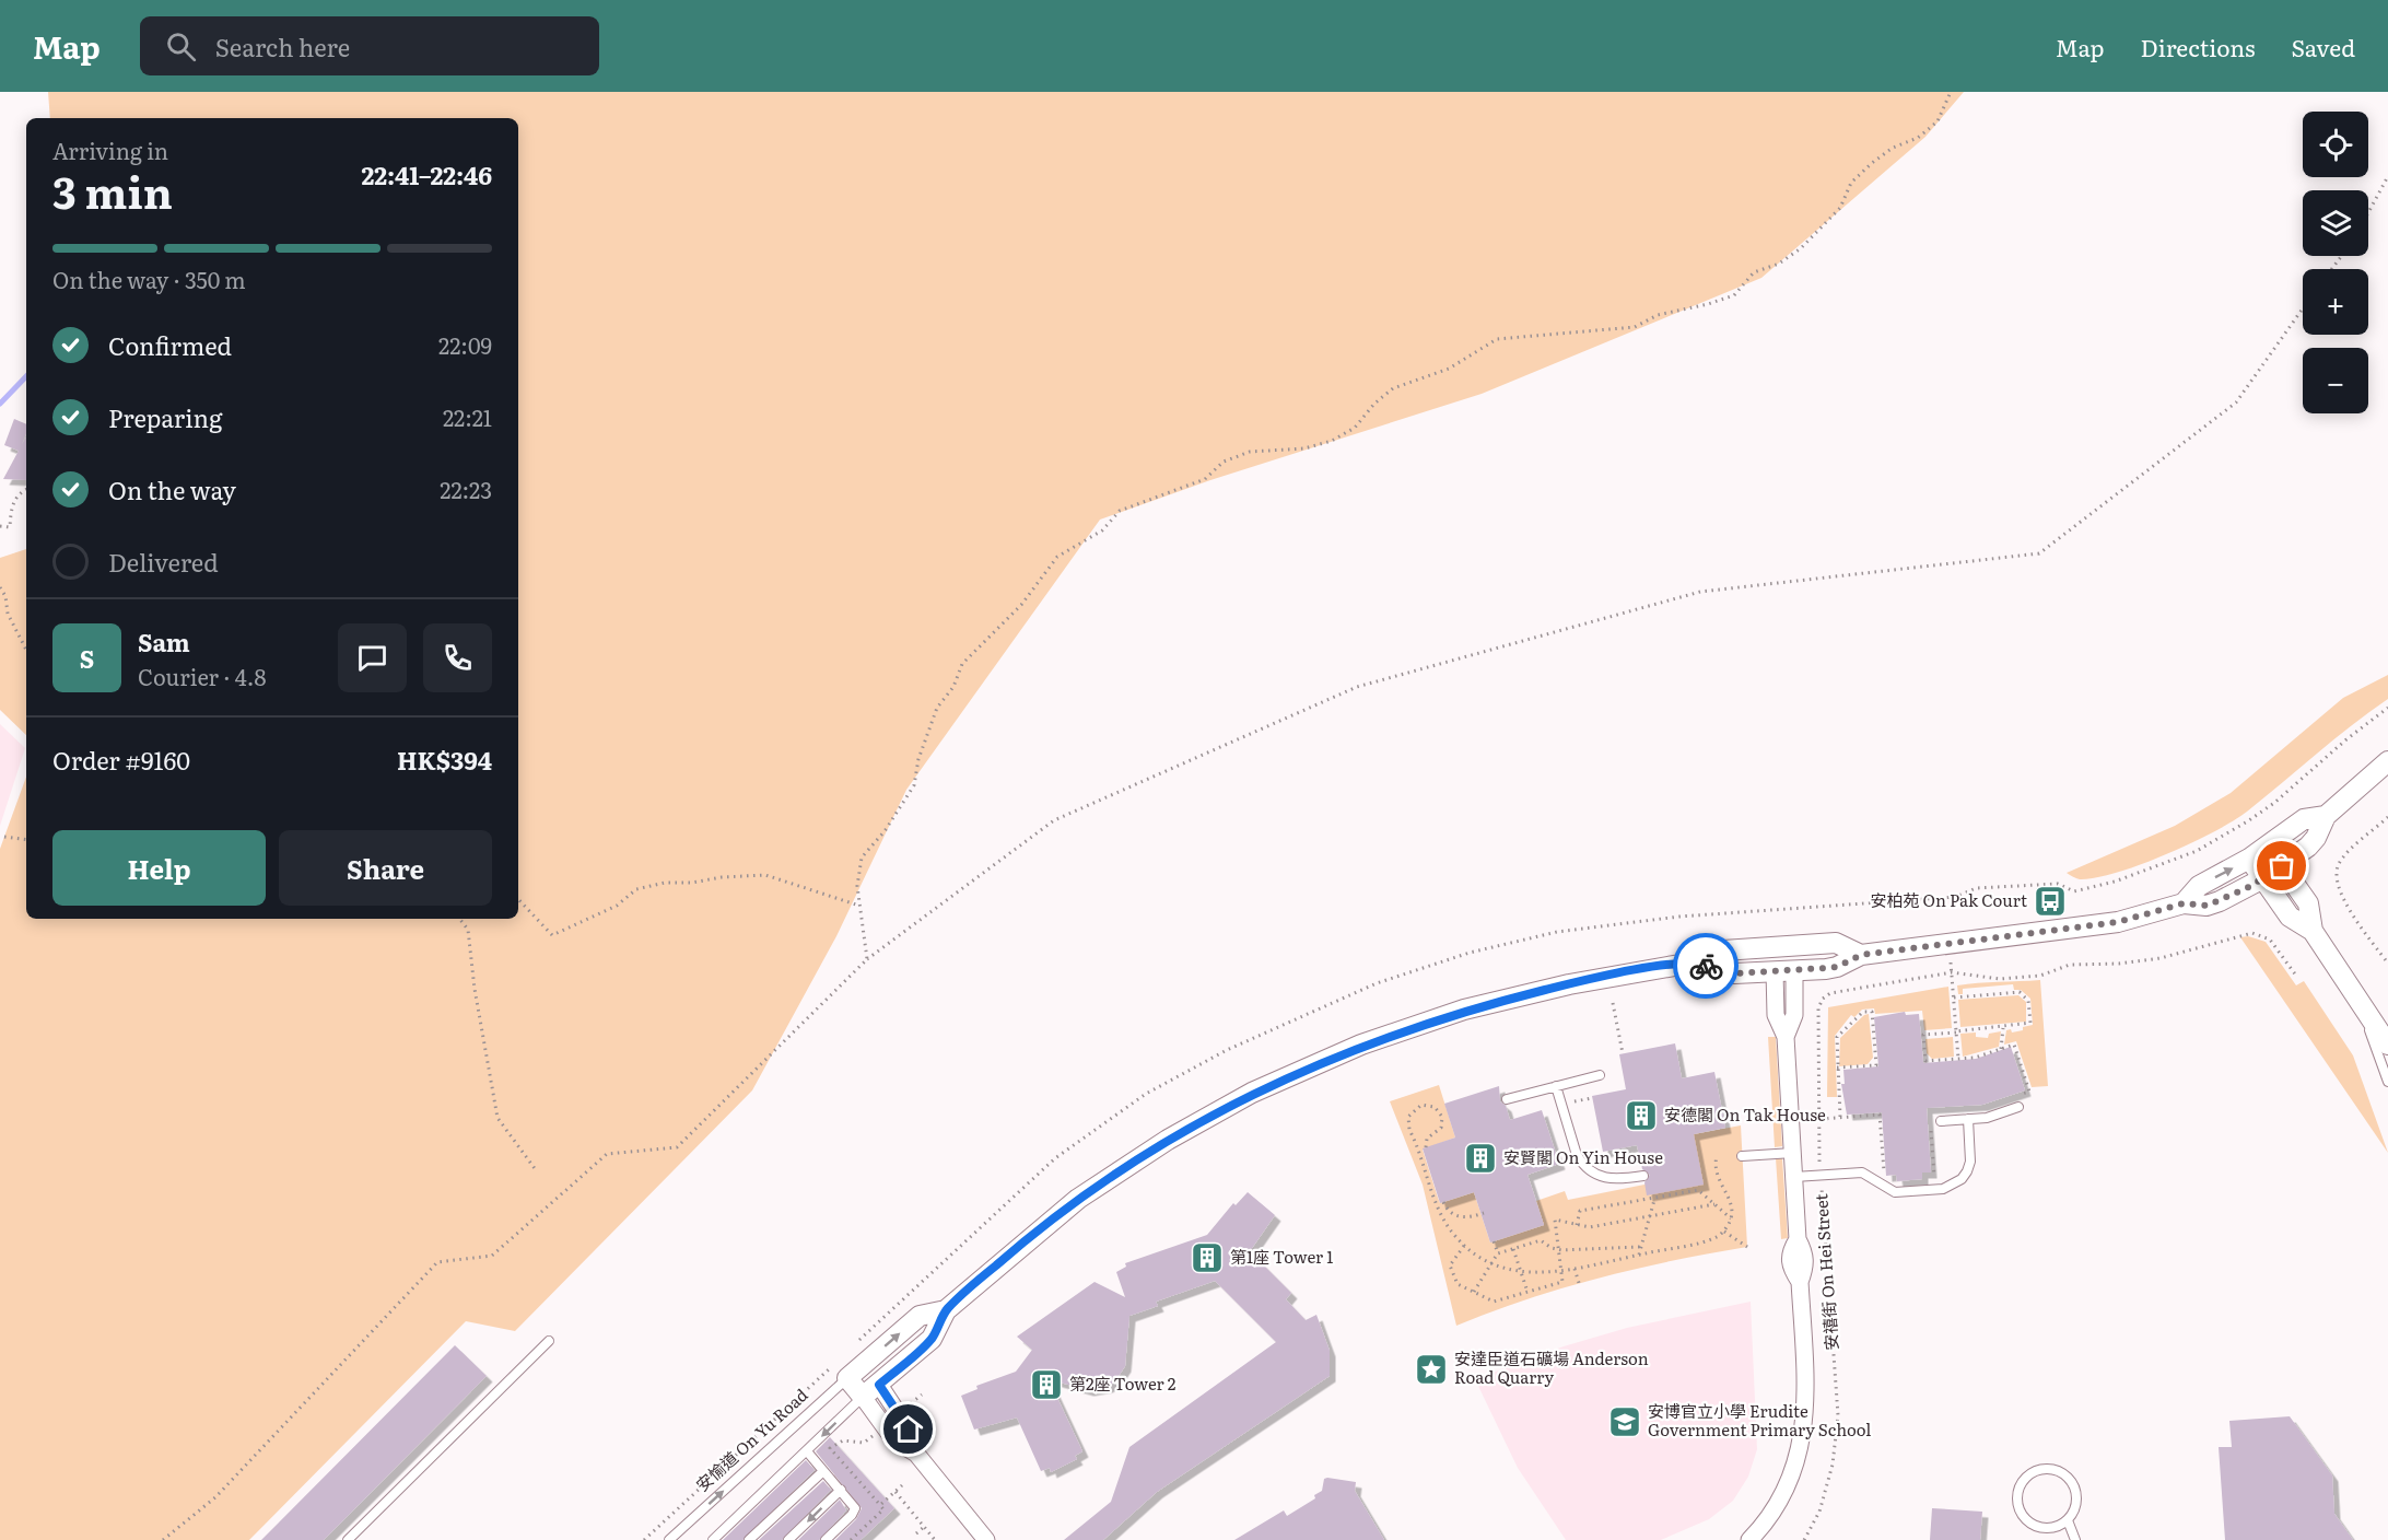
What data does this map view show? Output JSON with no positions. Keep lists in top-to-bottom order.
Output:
{
  "streets": {
    "street": ["安禧街 On Hei Street"],
    "path": ["安愉道 On Yu Road"]
  },
  "places": {
    "bus stop": ["安柏苑 On Pak Court"],
    "building": [
      "安德閣 On Tak House",
      "安賢閣 On Yin House",
      "第1座 Tower 1",
      "第2座 Tower 2"
    ],
    "place": ["安達臣道石礦場 Anderson Road Quarry"],
    "school or university": ["安博官立小學 Erudite Government Primary School"]
  },
  "page": {
    "header": "Map",
    "search": "Search here",
    "nav": ["Map", "Directions", "Saved"],
    "map_buttons": ["+", "−"],
    "heading": ["3 min", "Arriving in", "22:41–22:46"],
    "panel": [
      "Sam",
      "Courier · 4.8",
      "Order #9160",
      "HK$394"
    ],
    "bar": "On the way · 350 m",
    "list": [
      ["Confirmed", "22:09"],
      ["Preparing", "22:21"],
      ["On the way", "22:23"],
      "Delivered"
    ],
    "round": "S",
    "buttons": ["Help", "Share"]
  }
}
